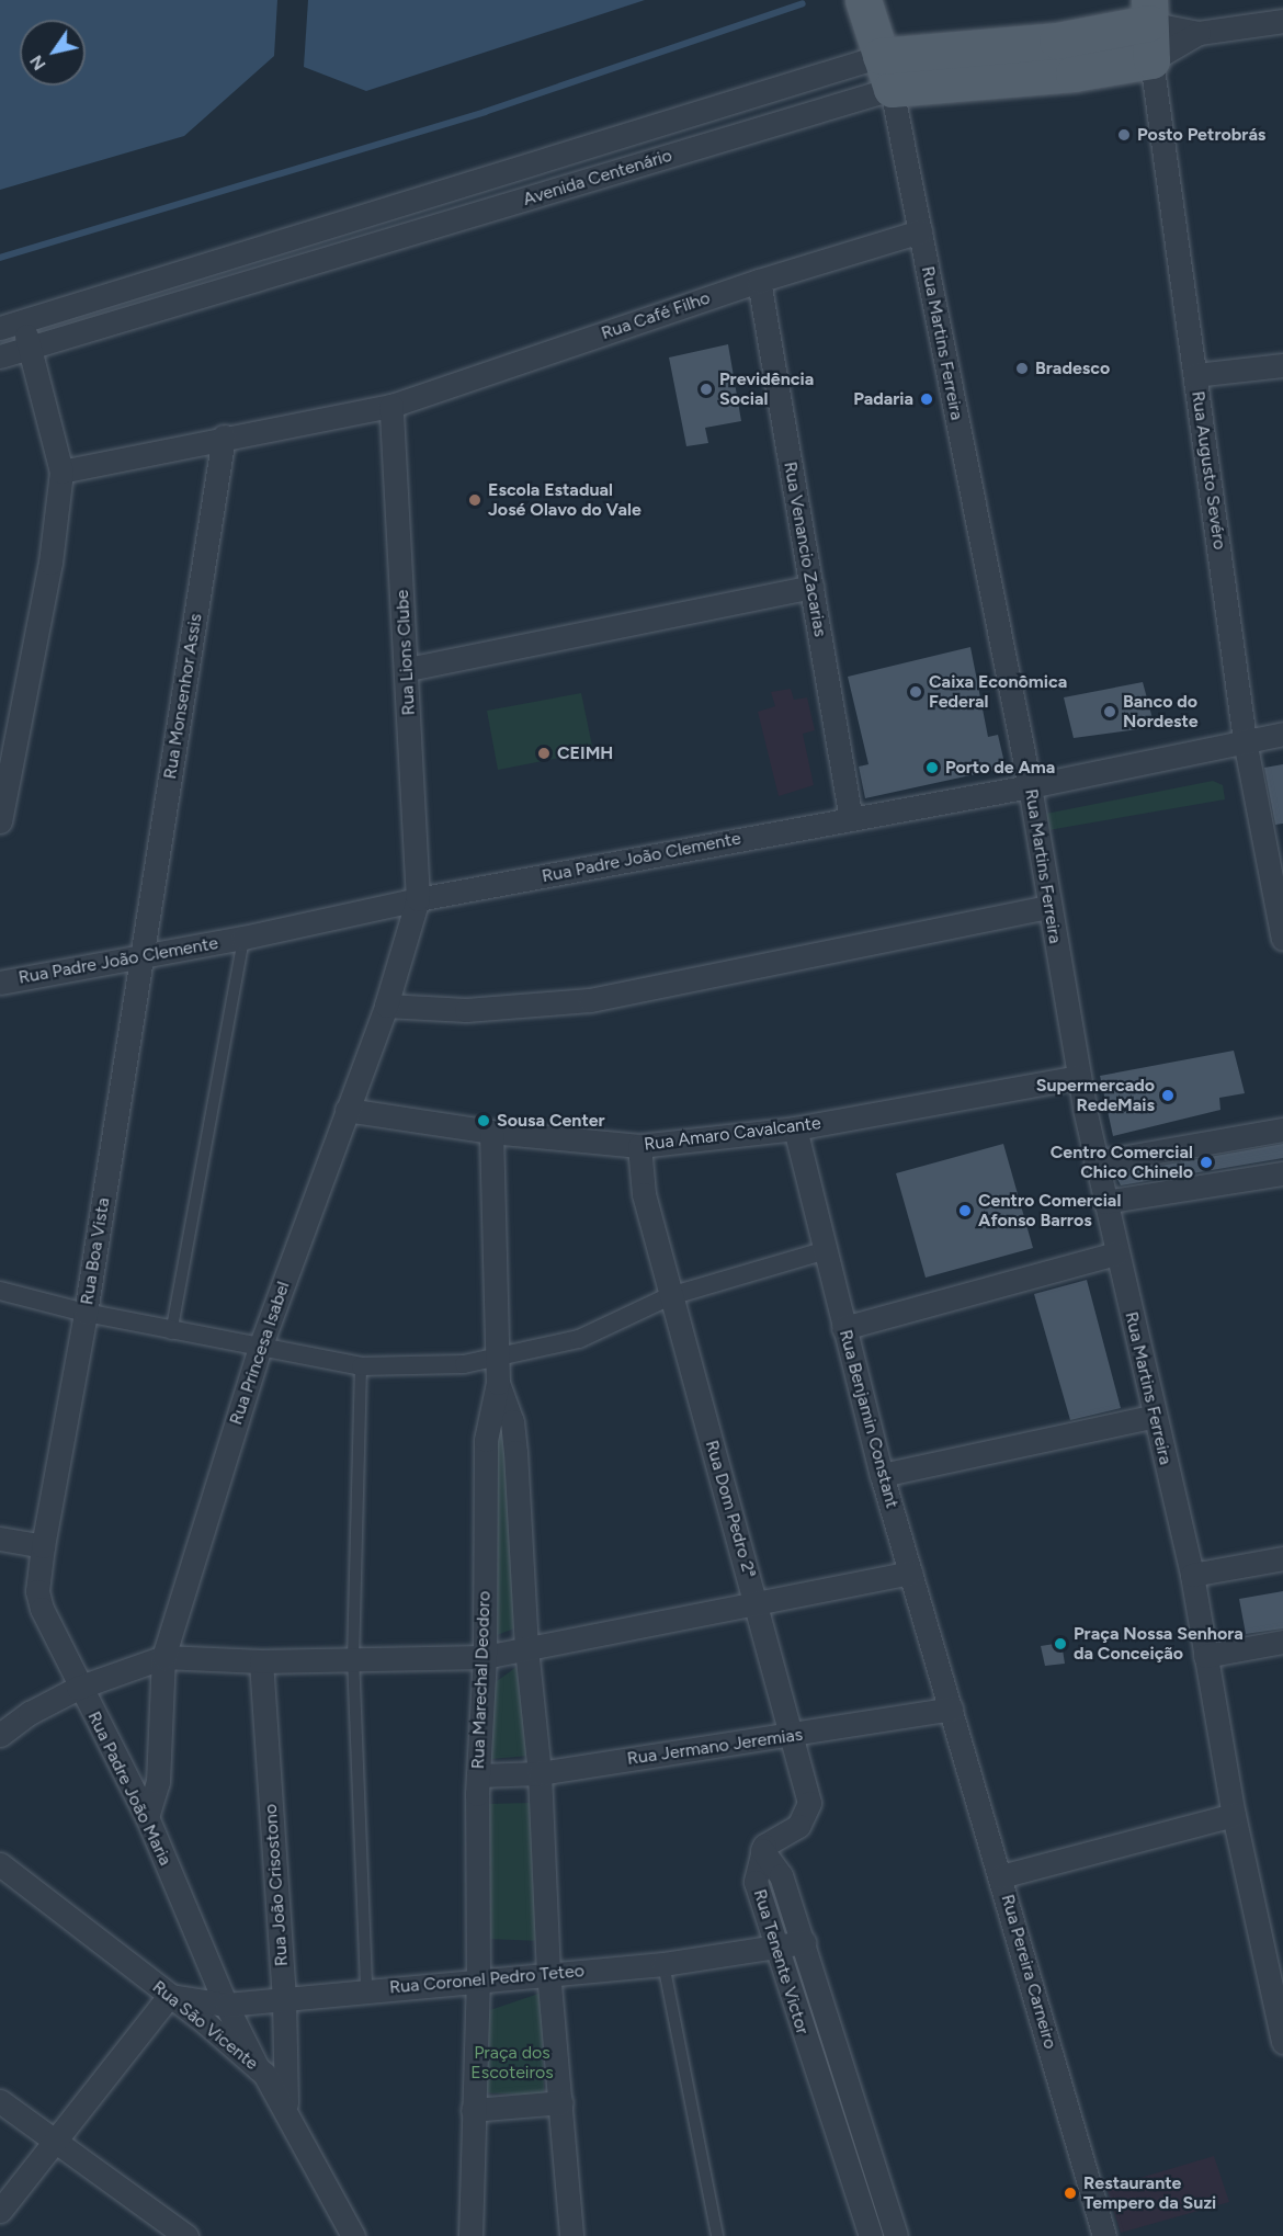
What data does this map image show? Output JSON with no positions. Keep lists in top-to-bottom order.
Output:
{
  "streets": {
    "main road": ["Avenida Centenário", "Rua Martins Ferreira", "Rua Augusto Sevéro"],
    "street": [
      "Rua Café Filho",
      "Rua Venancio Zacarias",
      "Rua Lions Clube",
      "Rua Monsenhor Assis",
      "Rua Padre João Clemente",
      "Rua Amaro Cavalcante",
      "Rua Boa Vista",
      "Rua Princesa Isabel",
      "Rua Benjamin Constant",
      "Rua Dom Pedro 2ª",
      "Rua Marechal Deodoro",
      "Rua Jermano Jeremias",
      "Rua Padre João Maria",
      "Rua João Crisostono",
      "Rua Tenente Victor",
      "Rua Pereira Carneiro",
      "Rua Coronel Pedro Teteo",
      "Rua São Vicente"
    ]
  },
  "crossings": [
    ["Avenida Centenário", "Rua Martins Ferreira"],
    ["Avenida Centenário", "Rua Augusto Sevéro"],
    ["Rua Café Filho", "Rua Martins Ferreira"],
    ["Rua Café Filho", "Rua Venancio Zacarias"],
    ["Rua Café Filho", "Rua Lions Clube"],
    ["Rua Café Filho", "Rua Monsenhor Assis"],
    ["Rua Martins Ferreira", "Rua Padre João Clemente"],
    ["Rua Martins Ferreira", "Rua Amaro Cavalcante"],
    ["Rua Augusto Sevéro", "Rua Padre João Clemente"],
    ["Rua Venancio Zacarias", "Rua Padre João Clemente"],
    ["Rua Lions Clube", "Rua Padre João Clemente"],
    ["Rua Lions Clube", "Rua Princesa Isabel"],
    ["Rua Monsenhor Assis", "Rua Padre João Clemente"],
    ["Rua Monsenhor Assis", "Rua Boa Vista"],
    ["Rua Padre João Clemente", "Rua Boa Vista"],
    ["Rua Padre João Clemente", "Rua Princesa Isabel"],
    ["Rua Amaro Cavalcante", "Rua Princesa Isabel"],
    ["Rua Amaro Cavalcante", "Rua Benjamin Constant"],
    ["Rua Amaro Cavalcante", "Rua Dom Pedro 2ª"],
    ["Rua Amaro Cavalcante", "Rua Marechal Deodoro"],
    ["Rua Boa Vista", "Rua Padre João Maria"],
    ["Rua Princesa Isabel", "Rua Padre João Maria"],
    ["Rua Benjamin Constant", "Rua Jermano Jeremias"],
    ["Rua Benjamin Constant", "Rua Pereira Carneiro"],
    ["Rua Dom Pedro 2ª", "Rua Jermano Jeremias"],
    ["Rua Dom Pedro 2ª", "Rua Tenente Victor"],
    ["Rua Marechal Deodoro", "Rua Jermano Jeremias"],
    ["Rua Marechal Deodoro", "Rua Coronel Pedro Teteo"],
    ["Rua Jermano Jeremias", "Rua Pereira Carneiro"],
    ["Rua Padre João Maria", "Rua Coronel Pedro Teteo"],
    ["Rua Padre João Maria", "Rua São Vicente"],
    ["Rua João Crisostono", "Rua Coronel Pedro Teteo"],
    ["Rua João Crisostono", "Rua São Vicente"],
    ["Rua Tenente Victor", "Rua Coronel Pedro Teteo"],
    ["Rua Coronel Pedro Teteo", "Rua São Vicente"]
  ],
  "parks": ["Praça dos Escoteiros"],
  "places": [
    "Posto Petrobrás",
    "Bradesco",
    "Previdência Social",
    "Padaria",
    "Escola Estadual José Olavo do Vale",
    "Caixa Econômica Federal",
    "Banco do Nordeste",
    "CEIMH",
    "Porto de Ama",
    "Supermercado RedeMais",
    "Sousa Center",
    "Centro Comercial Chico Chinelo",
    "Centro Comercial Afonso Barros",
    "Praça Nossa Senhora da Conceição",
    "Restaurante Tempero da Suzi"
  ],
  "north": "bottom left"
}
